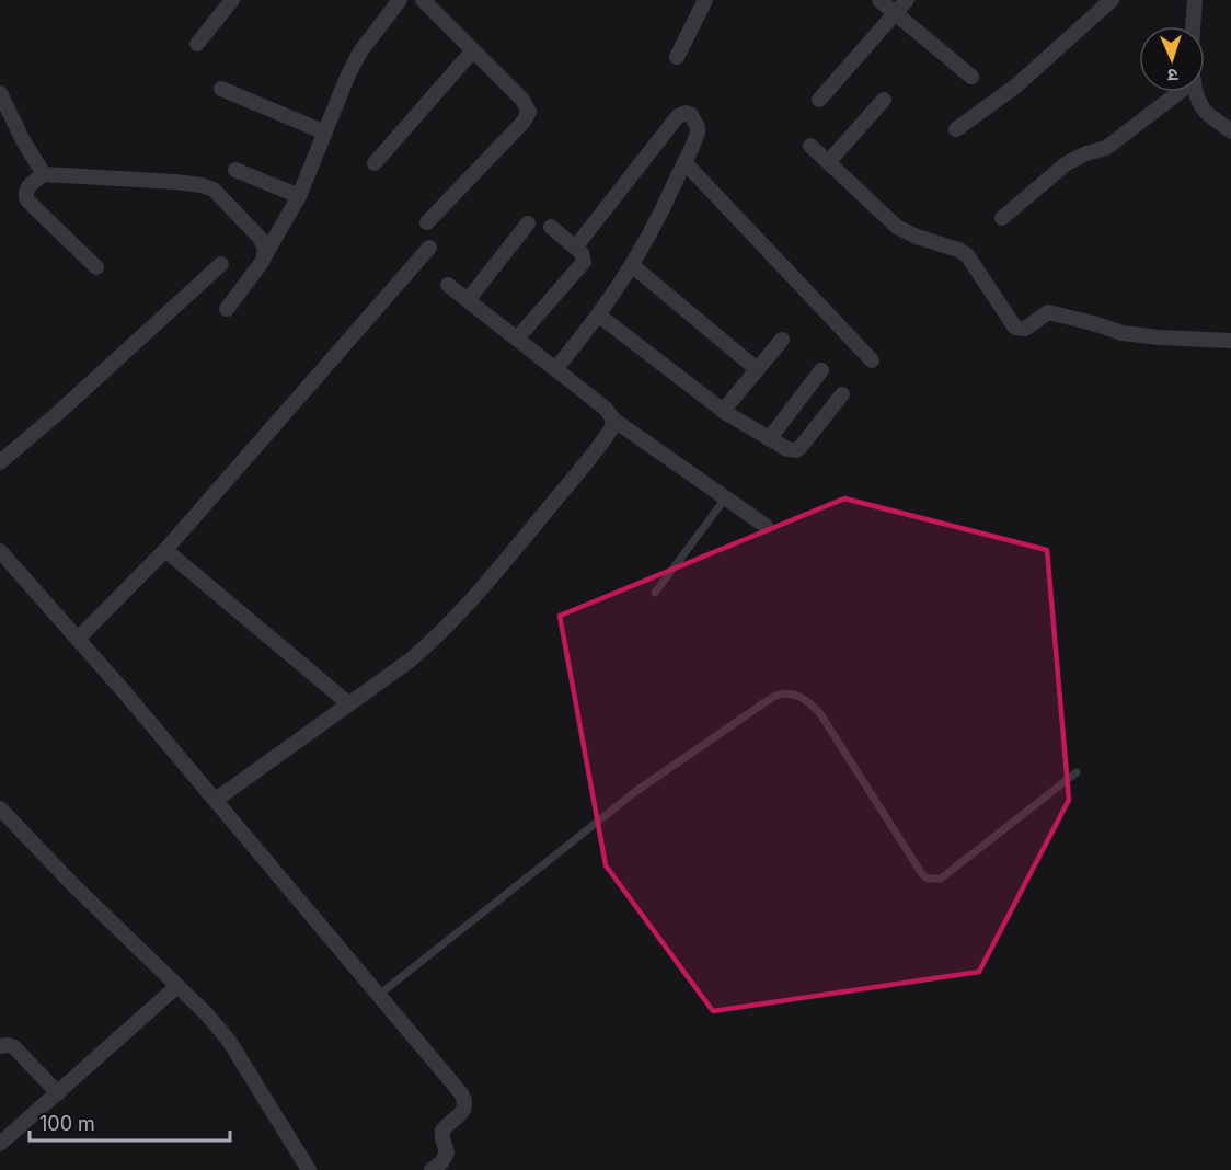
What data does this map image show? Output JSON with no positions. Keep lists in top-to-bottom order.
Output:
{
  "scale_bar": "100 m",
  "north": "bottom"
}
